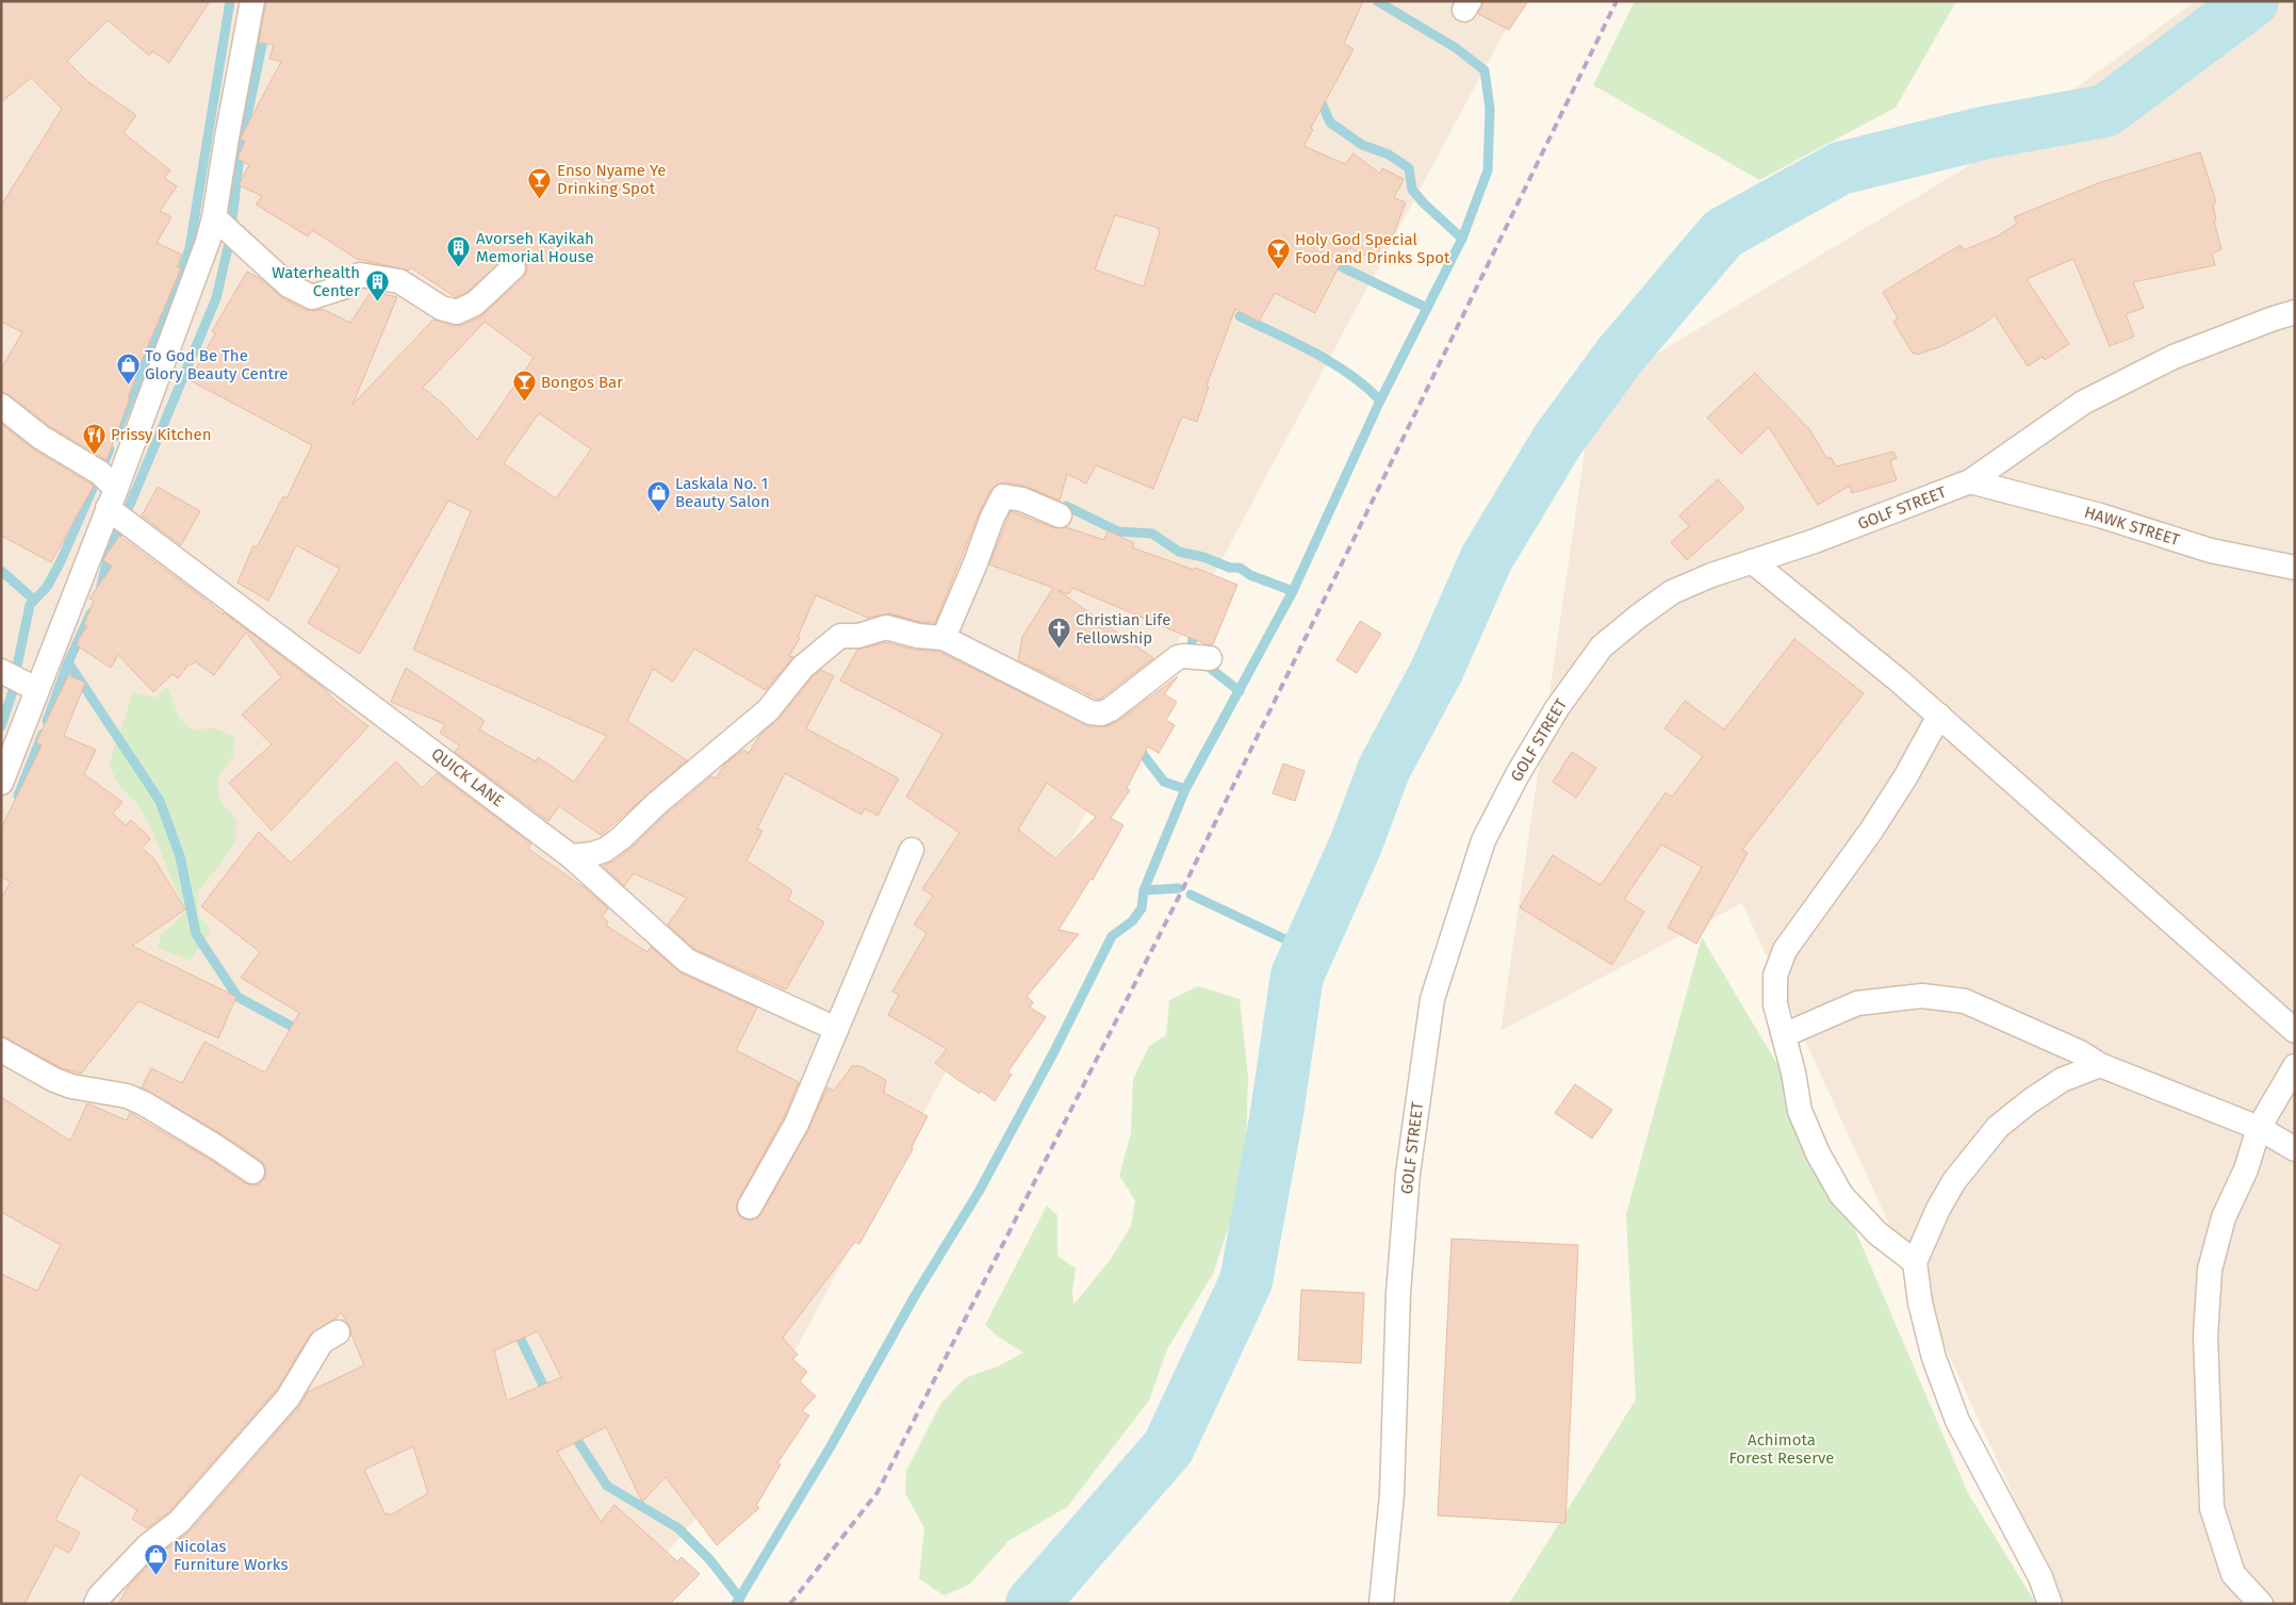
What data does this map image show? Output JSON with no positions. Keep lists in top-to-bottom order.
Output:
{
  "streets": {
    "street": ["GOLF STREET", "HAWK STREET", "QUICK LANE"]
  },
  "crossings": [
    ["GOLF STREET", "HAWK STREET"]
  ],
  "parks": ["Achimota Forest Reserve"],
  "places": {
    "bar": ["Enso Nyame Ye Drinking Spot", "Holy God Special Food and Drinks Spot", "Bongos Bar"],
    "building": ["Avorseh Kayikah Memorial House", "Waterhealth Center"],
    "shop": ["To God Be The Glory Beauty Centre", "Laskala No. 1 Beauty Salon", "Nicolas Furniture Works"],
    "restaurant": ["Prissy Kitchen"],
    "church": ["Christian Life Fellowship"]
  }
}
